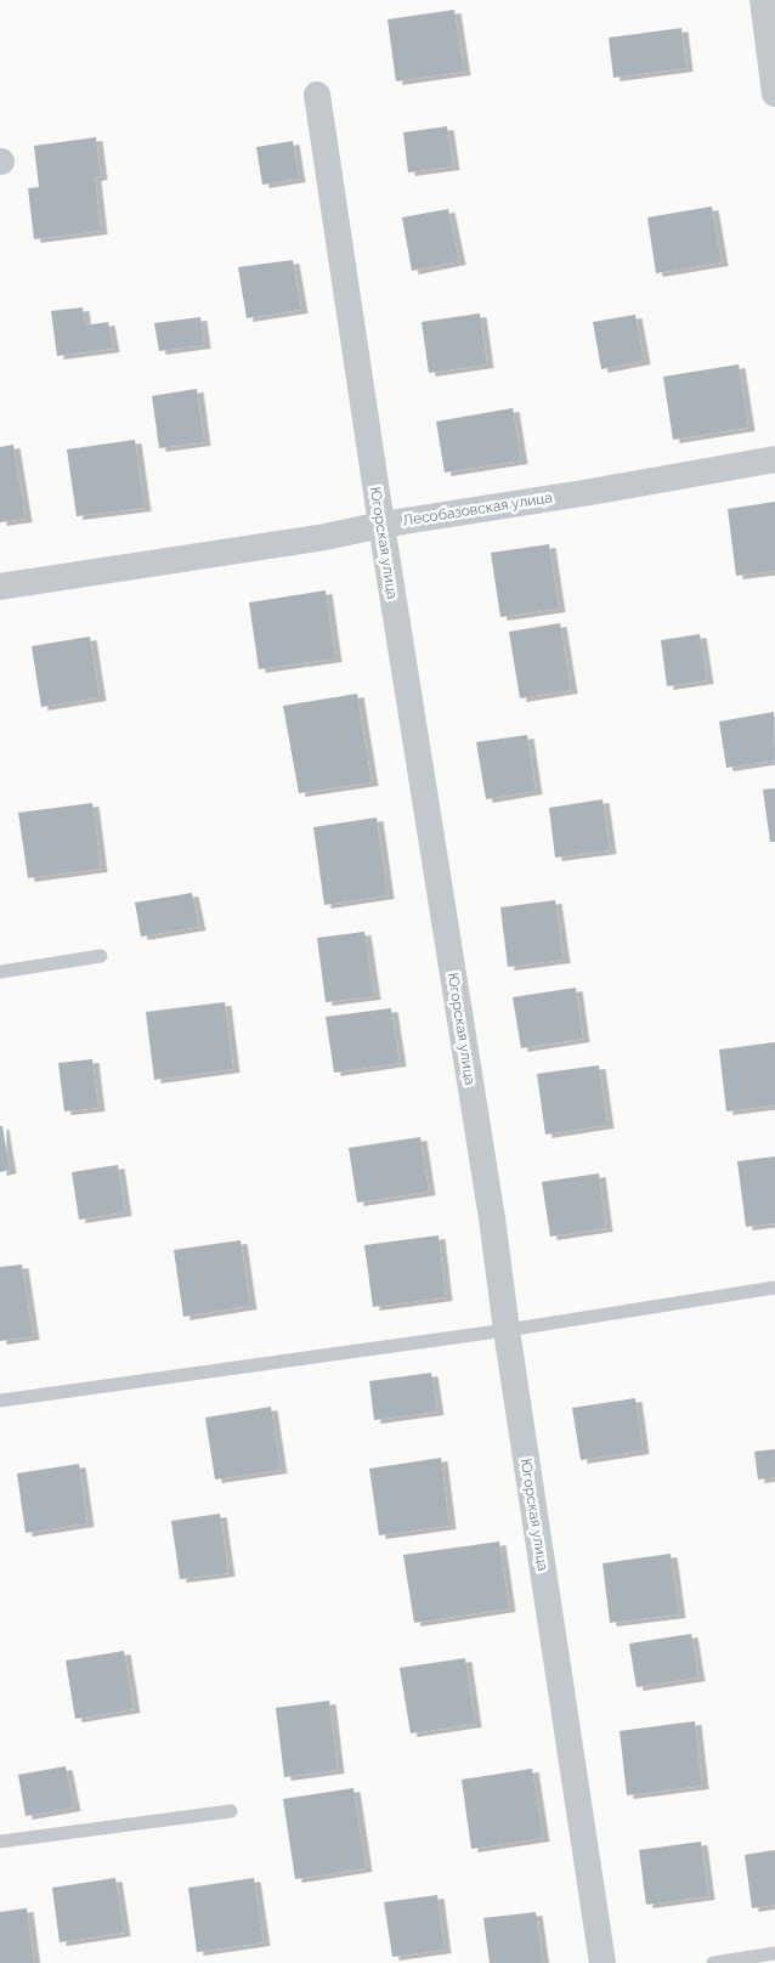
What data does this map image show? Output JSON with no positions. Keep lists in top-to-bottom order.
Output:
{
  "streets": {
    "street": ["Лесобазовская улица", "Югорская улица"]
  },
  "crossings": [
    ["Лесобазовская улица", "Югорская улица"]
  ]
}
